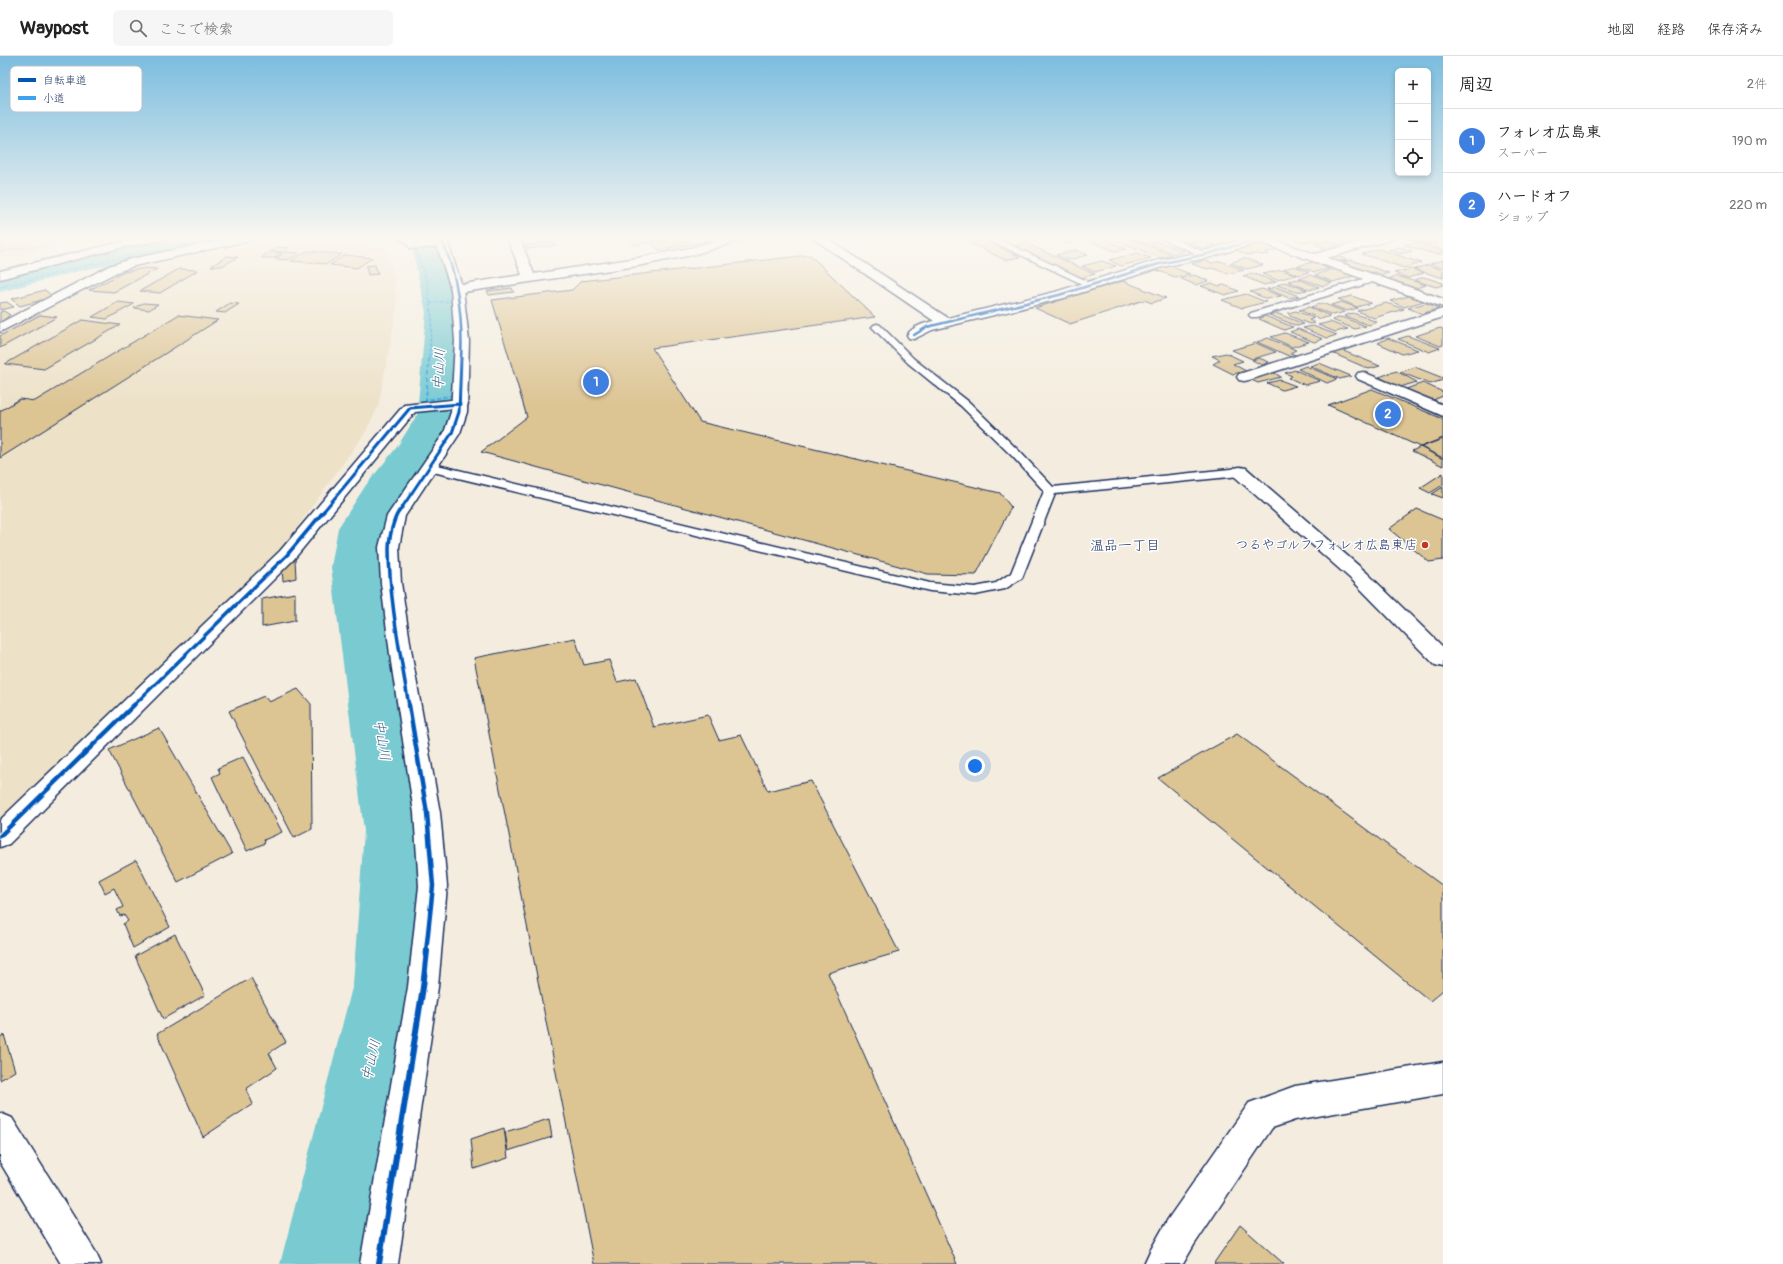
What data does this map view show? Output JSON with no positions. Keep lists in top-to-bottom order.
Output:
{
  "districts": ["温品一丁目"],
  "water": ["中山川"],
  "places": ["つるやゴルフフォレオ広島東店"],
  "legend": ["自転車道", "小道"],
  "page": {
    "header": "Waypost",
    "search": "ここで検索",
    "nav": ["地図", "経路", "保存済み"],
    "heading": ["周辺", "2件"],
    "map_buttons": ["+", "−"],
    "list": [
      {
        "mark": "1",
        "name": "フォレオ広島東",
        "note": "スーパー",
        "value": "190 m"
      },
      {
        "mark": "2",
        "name": "ハードオフ",
        "note": "ショップ",
        "value": "220 m"
      }
    ],
    "pins": ["1", "2"]
  }
}
